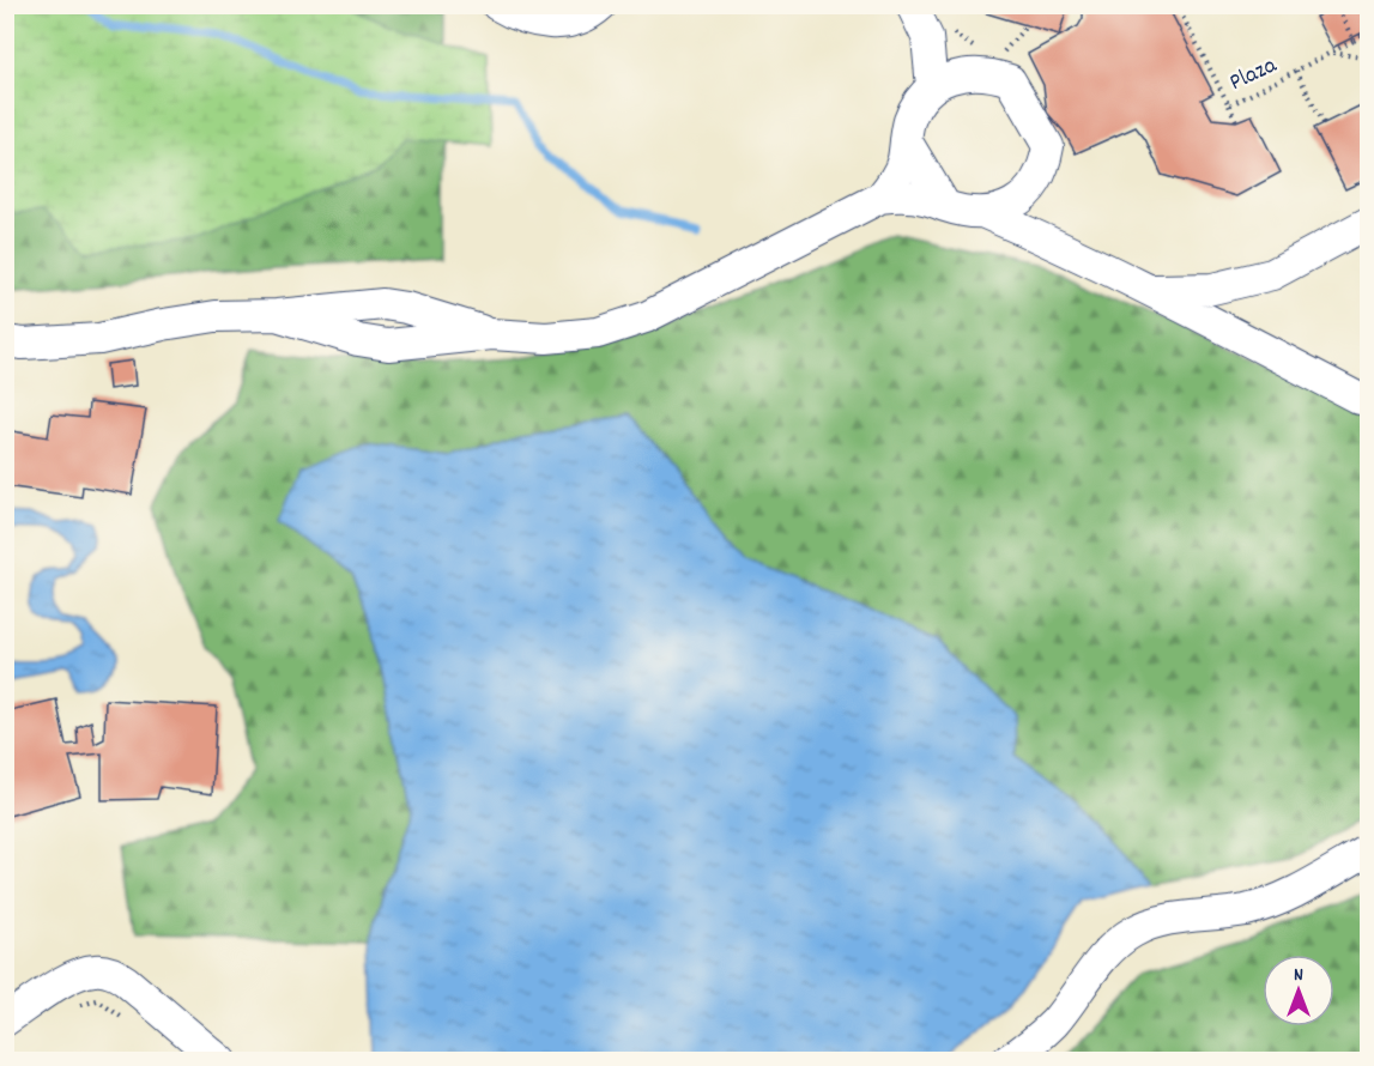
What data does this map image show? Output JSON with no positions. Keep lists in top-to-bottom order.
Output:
{
  "streets": {
    "path": ["Plaza"]
  },
  "north": "top"
}
